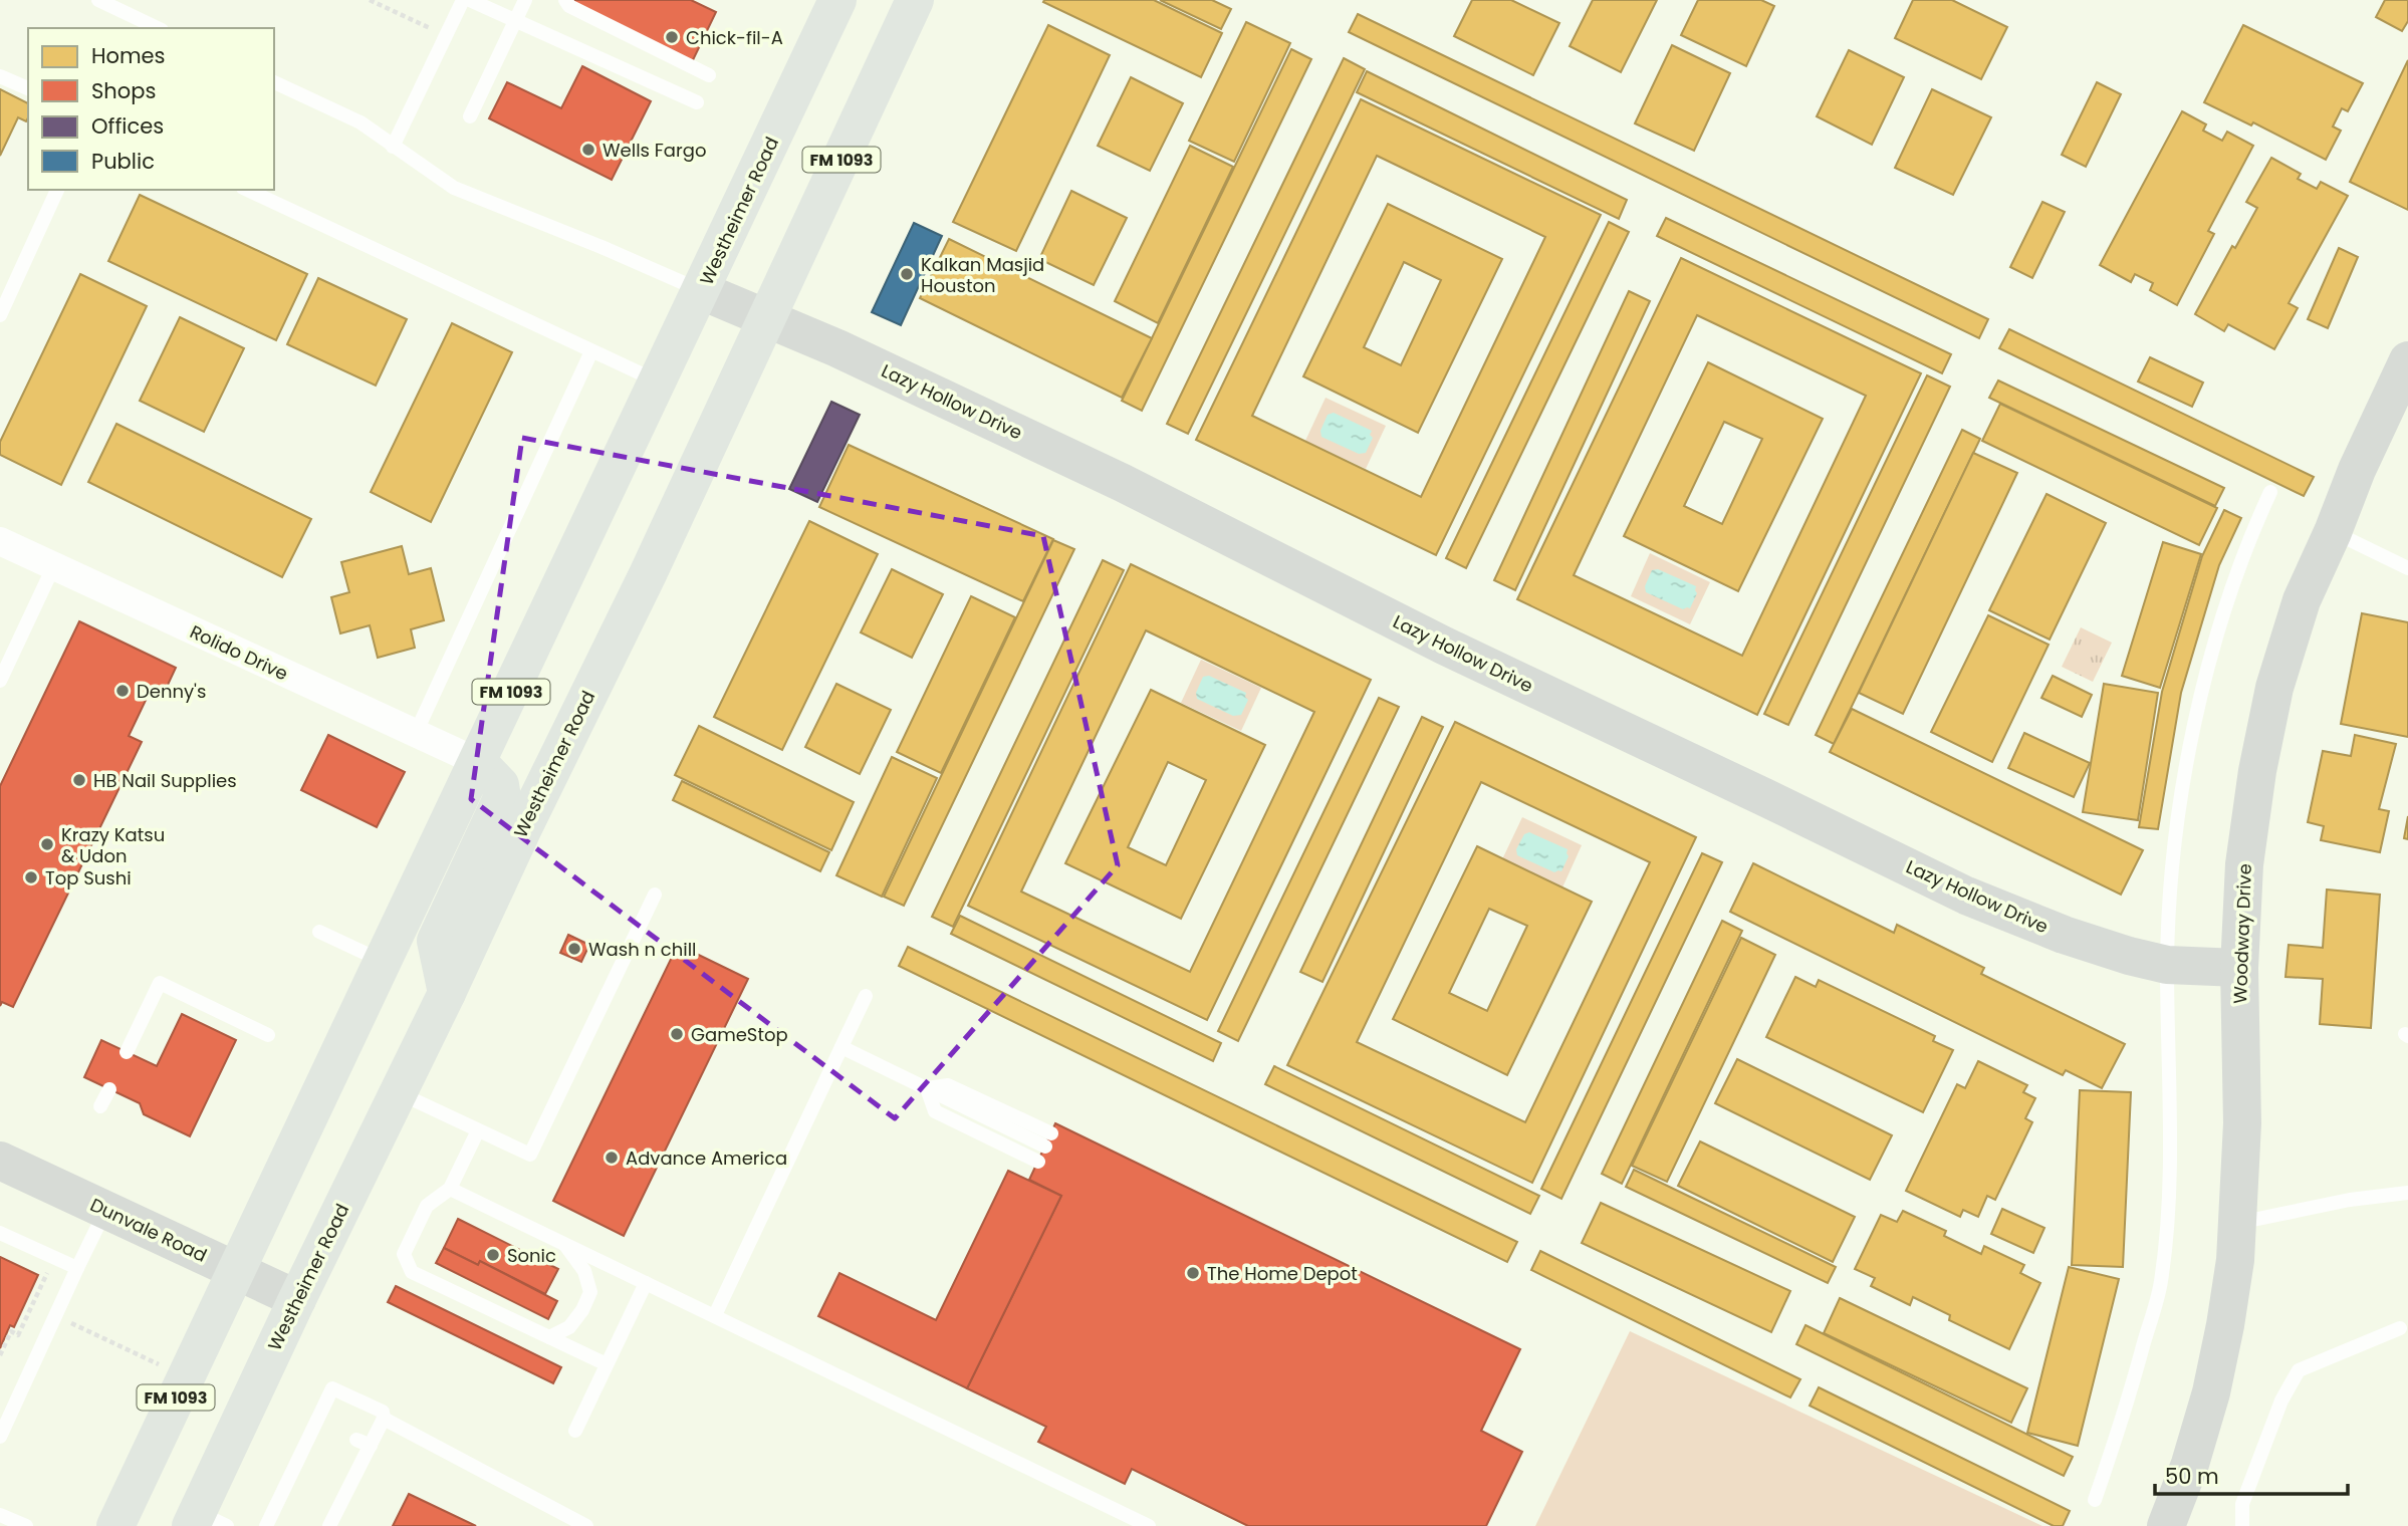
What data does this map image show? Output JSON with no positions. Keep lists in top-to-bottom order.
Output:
{
  "streets": {
    "main road": ["FM 1093", "Westheimer Road"],
    "street": [
      "Lazy Hollow Drive",
      "Rolido Drive",
      "Woodway Drive",
      "Dunvale Road"
    ]
  },
  "crossings": [
    ["Westheimer Road", "Lazy Hollow Drive"],
    ["Westheimer Road", "Rolido Drive"],
    ["Westheimer Road", "Dunvale Road"],
    ["Lazy Hollow Drive", "Woodway Drive"]
  ],
  "places": [
    "Chick-fil-A",
    "Wells Fargo",
    "Kalkan Masjid Houston",
    "Denny's",
    "HB Nail Supplies",
    "Krazy Katsu & Udon",
    "Top Sushi",
    "Wash n chill",
    "GameStop",
    "Advance America",
    "Sonic",
    "The Home Depot"
  ],
  "legend": [
    "Homes",
    "Shops",
    "Offices",
    "Public"
  ],
  "scale_bar": "50 m"
}
